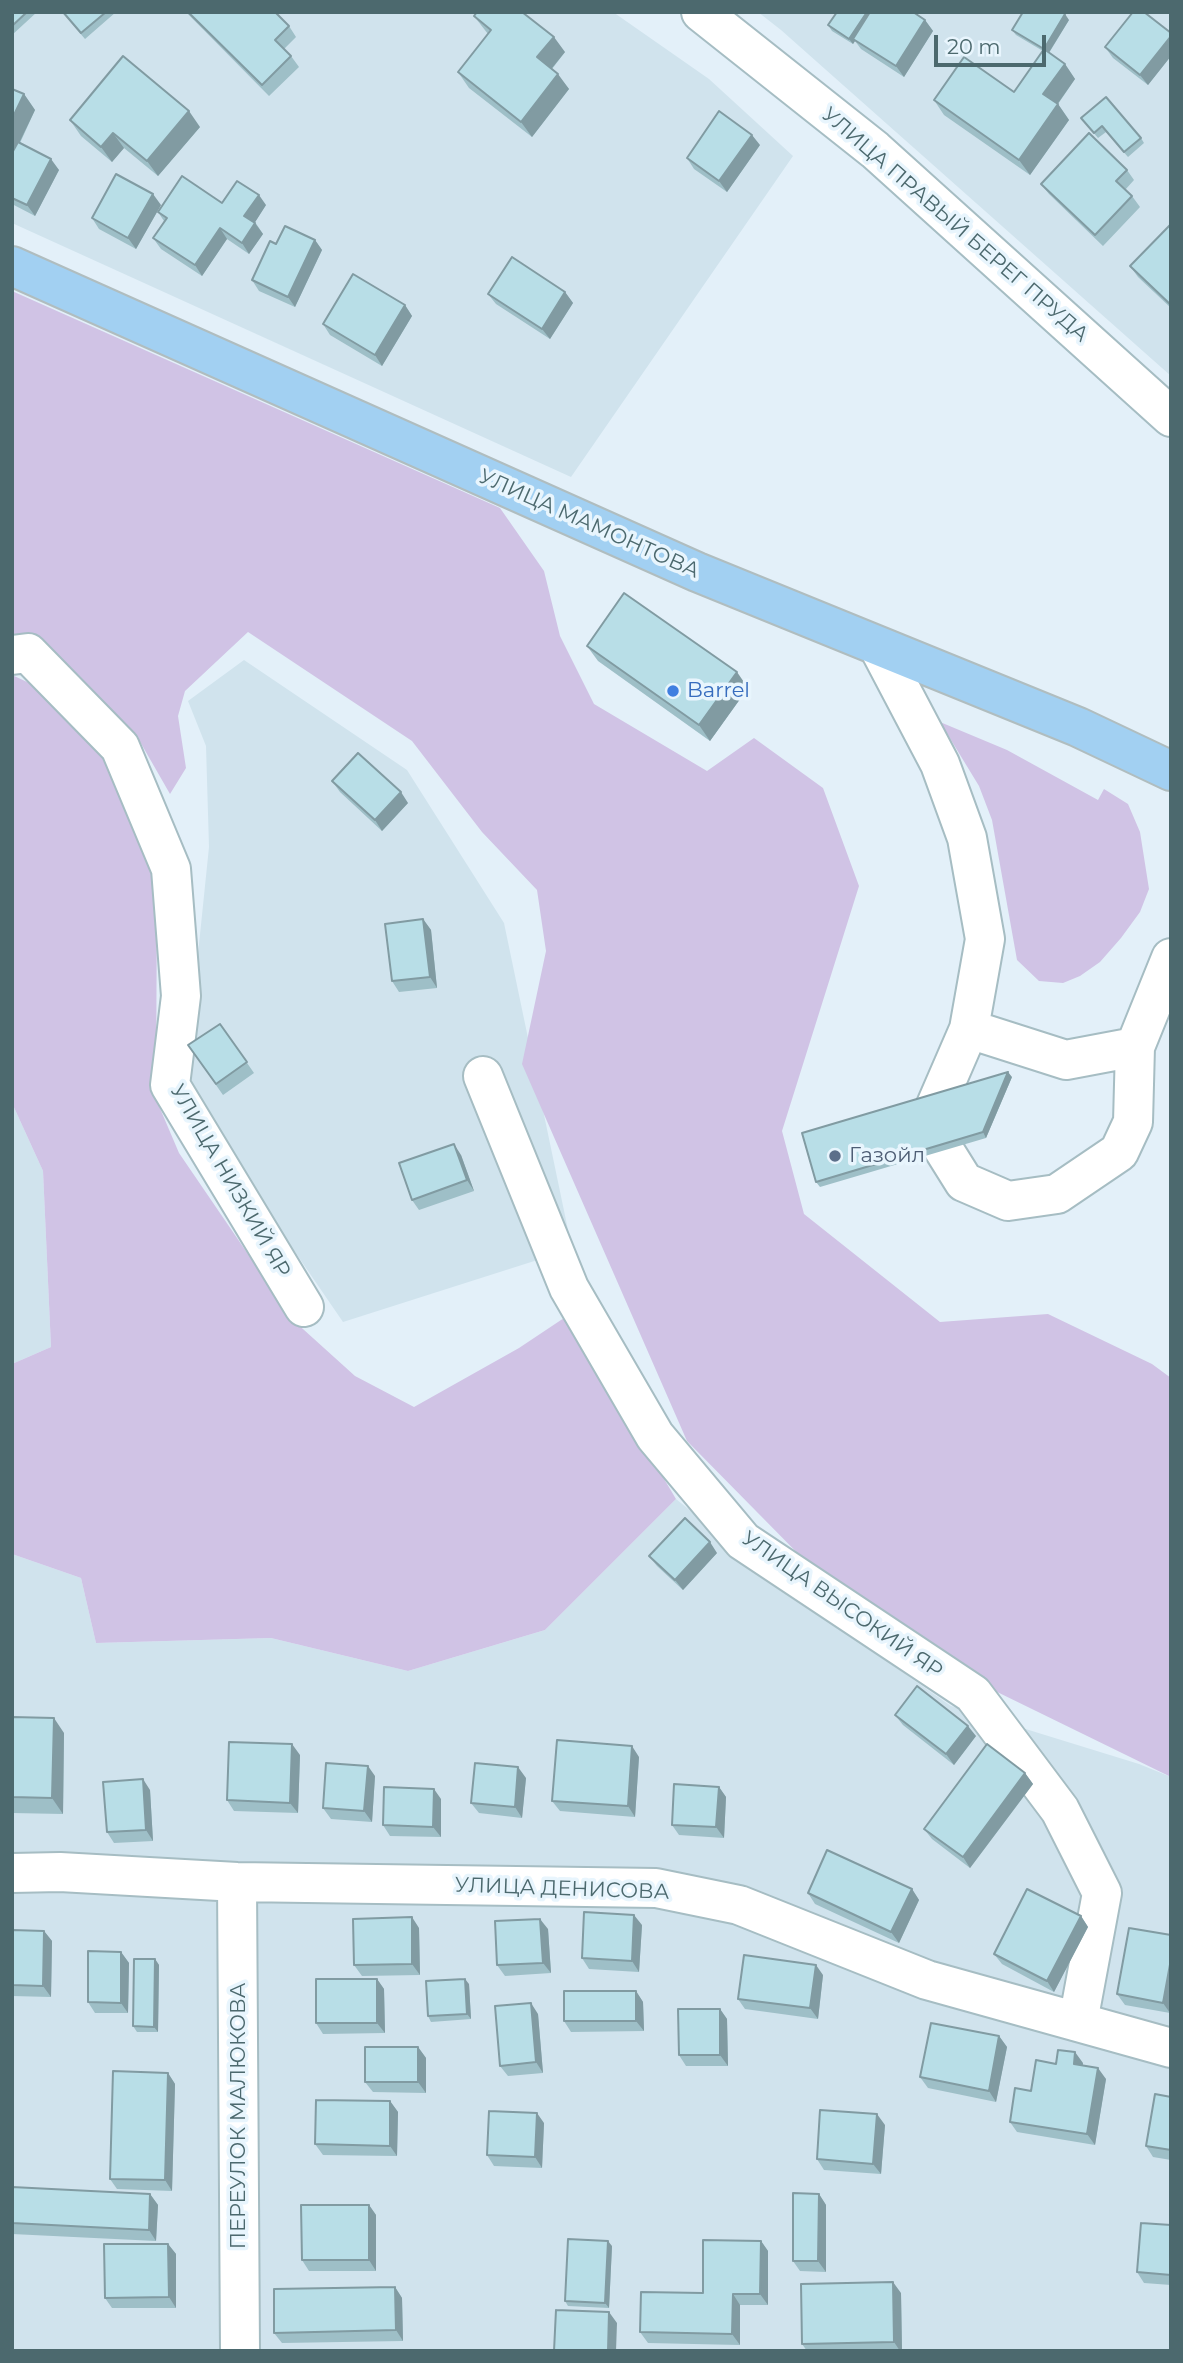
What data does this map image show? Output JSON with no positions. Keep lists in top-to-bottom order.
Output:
{
  "streets": {
    "main road": ["УЛИЦА МАМОНТОВА"],
    "street": [
      "УЛИЦА ПРАВЫЙ БЕРЕГ ПРУДА",
      "УЛИЦА НИЗКИЙ ЯР",
      "УЛИЦА ВЫСОКИЙ ЯР",
      "УЛИЦА ДЕНИСОВА",
      "ПЕРЕУЛОК МАЛЮКОВА"
    ]
  },
  "crossings": [
    ["УЛИЦА ВЫСОКИЙ ЯР", "УЛИЦА ДЕНИСОВА"],
    ["УЛИЦА ДЕНИСОВА", "ПЕРЕУЛОК МАЛЮКОВА"]
  ],
  "places": ["Barrel", "Газойл"],
  "scale_bar": "20 m"
}
